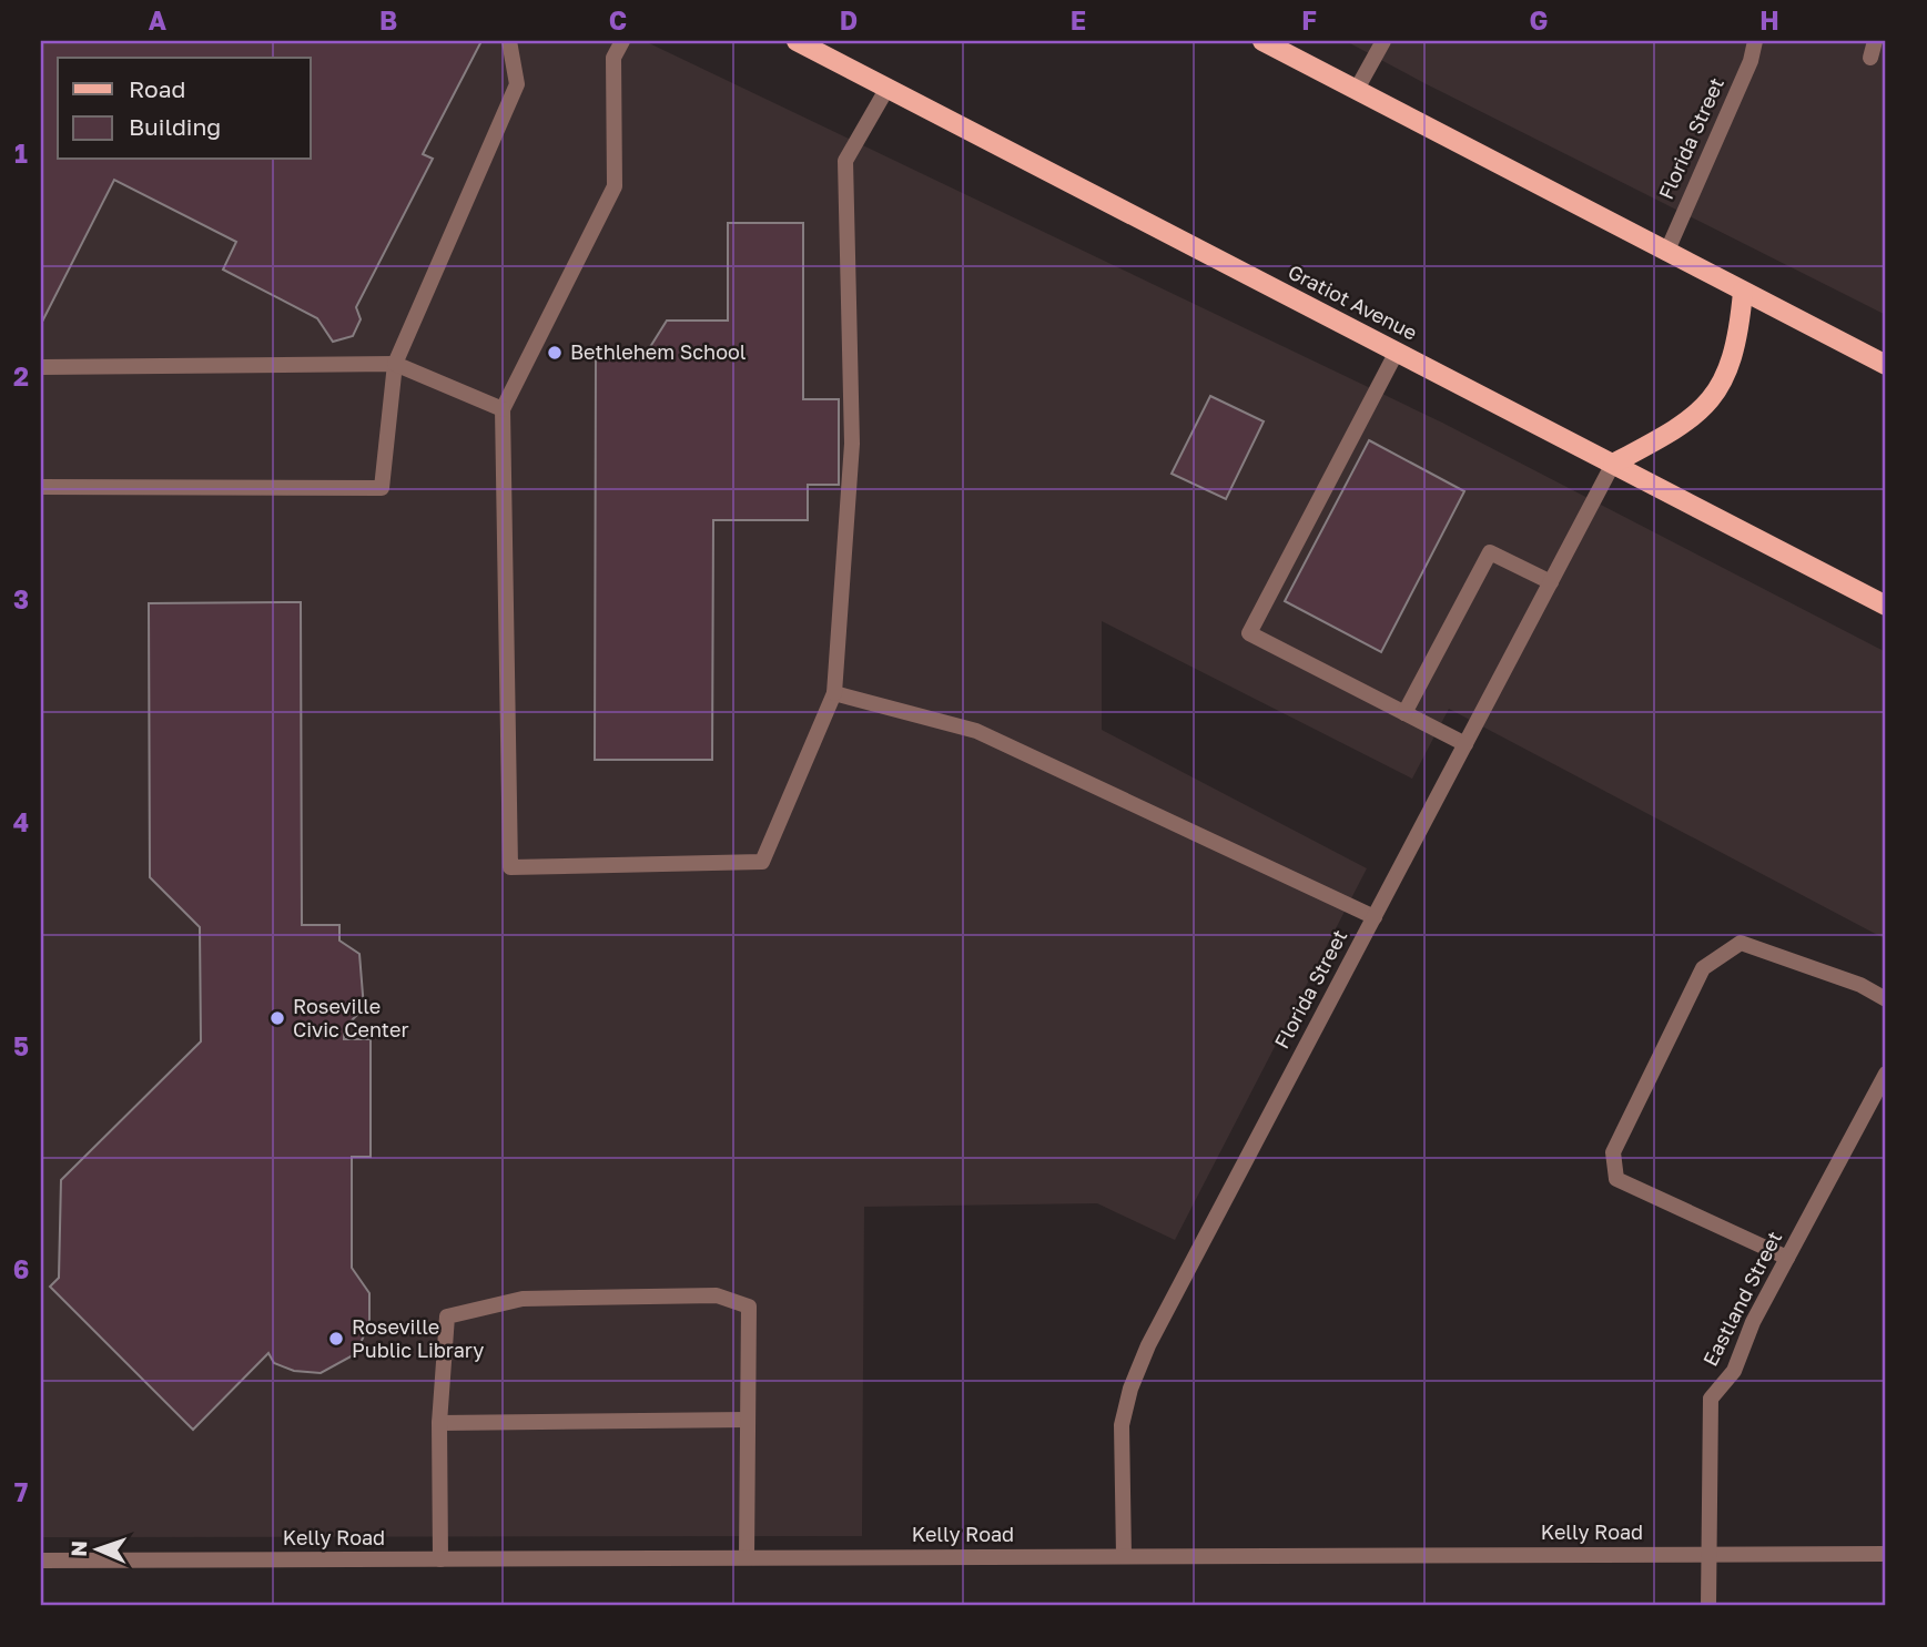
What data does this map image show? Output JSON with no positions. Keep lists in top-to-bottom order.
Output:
{
  "streets": {
    "main road": ["Gratiot Avenue"],
    "street": ["Florida Street", "Eastland Street", "Kelly Road"]
  },
  "crossings": [
    ["Florida Street", "Gratiot Avenue"],
    ["Florida Street", "Kelly Road"],
    ["Eastland Street", "Kelly Road"]
  ],
  "places": ["Bethlehem School", "Roseville Civic Center", "Roseville Public Library"],
  "legend": ["Road", "Building"],
  "north": "left",
  "grid": {
    "columns": [
      "A",
      "B",
      "C",
      "D",
      "E",
      "F",
      "G",
      "H"
    ],
    "rows": [
      "1",
      "2",
      "3",
      "4",
      "5",
      "6",
      "7"
    ]
  }
}
